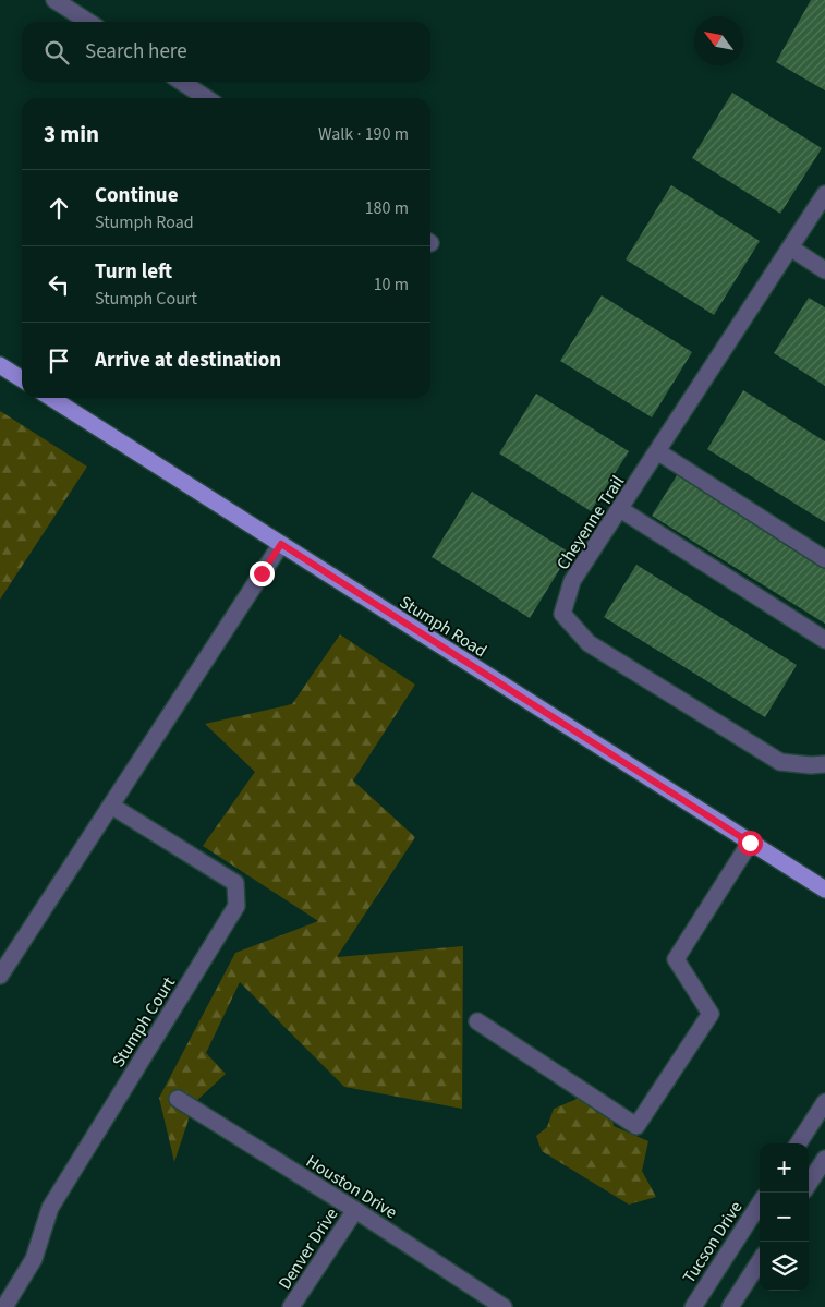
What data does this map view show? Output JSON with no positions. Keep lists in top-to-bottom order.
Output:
{
  "streets": {
    "main road": ["Stumph Road"],
    "street": [
      "Cheyenne Trail",
      "Stumph Court",
      "Houston Drive",
      "Tucson Drive",
      "Denver Drive"
    ]
  },
  "crossings": [
    ["Houston Drive", "Denver Drive"]
  ],
  "north": "top left",
  "page": {
    "search": "Search here",
    "heading": ["3 min", "Walk · 190 m"],
    "list": [
      ["Continue", "Stumph Road", "180 m"],
      ["Turn left", "Stumph Court", "10 m"],
      "Arrive at destination"
    ],
    "map_buttons": ["+", "−"]
  }
}
